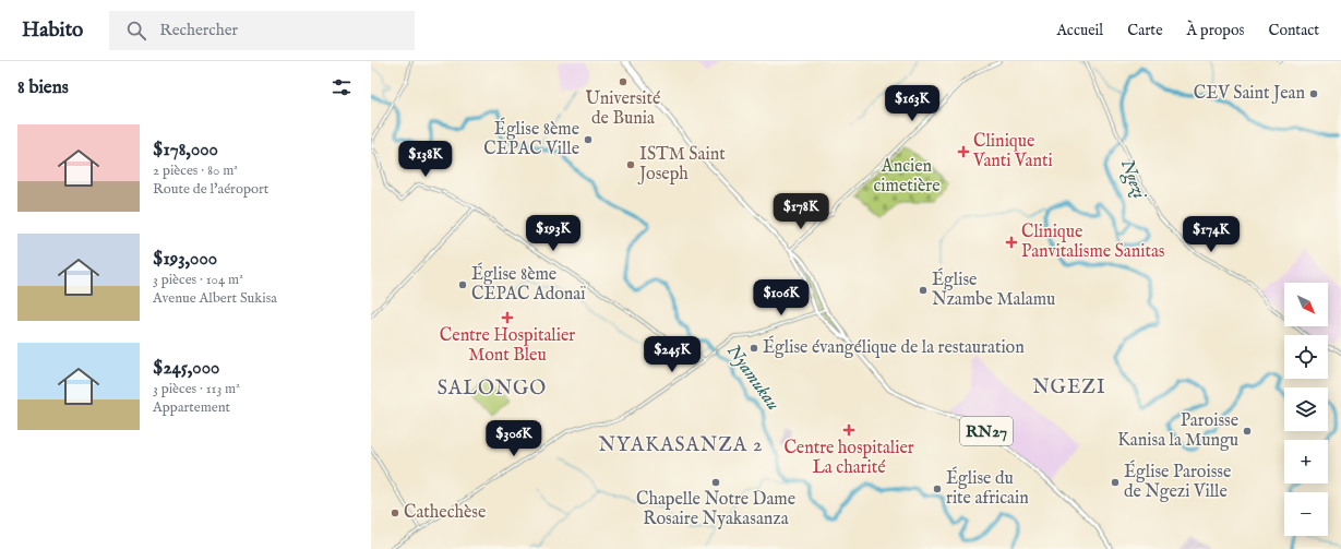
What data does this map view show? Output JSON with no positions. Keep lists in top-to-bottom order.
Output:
{
  "streets": {
    "main road": ["RN27"]
  },
  "districts": ["NGEZI", "SALONGO", "NYAKASANZA 2"],
  "water": ["Ngezi", "Nyamukau"],
  "parks": ["Ancien cimetière"],
  "places": {
    "other": [
      "Université de Bunia",
      "CEV Saint Jean",
      "Église 8ème CEPAC Ville",
      "ISTM Saint Joseph",
      "Église 8ème CEPAC Adonaï",
      "Église Nzambe Malamu",
      "Église évangélique de la restauration",
      "Paroisse Kanisa la Mungu",
      "Chapelle Notre Dame Rosaire Nyakasanza",
      "Église Paroisse de Ngezi Ville",
      "Église du rite africain",
      "Cathechèse"
    ],
    "health": [
      "Clinique Vanti Vanti",
      "Clinique Panvitalisme Sanitas",
      "Centre Hospitalier Mont Bleu",
      "Centre hospitalier La charité"
    ]
  },
  "north": "bottom right",
  "page": {
    "header": "Habito",
    "search": "Rechercher",
    "nav": [
      "Accueil",
      "Carte",
      "À propos",
      "Contact"
    ],
    "heading": "8 biens",
    "price": [
      "$163K",
      "$138K",
      "$178K",
      "$193K",
      "$174K",
      "$106K",
      "$245K",
      "$306K"
    ],
    "list": [
      {
        "name": "$178,000",
        "note": "2 pièces · 80 m² · Route de l'aéroport"
      },
      {
        "name": "$193,000",
        "note": "3 pièces · 104 m² · Avenue Albert Sukisa"
      },
      {
        "name": "$245,000",
        "note": "3 pièces · 113 m² · Appartement"
      }
    ],
    "map_buttons": ["+", "−"]
  }
}
